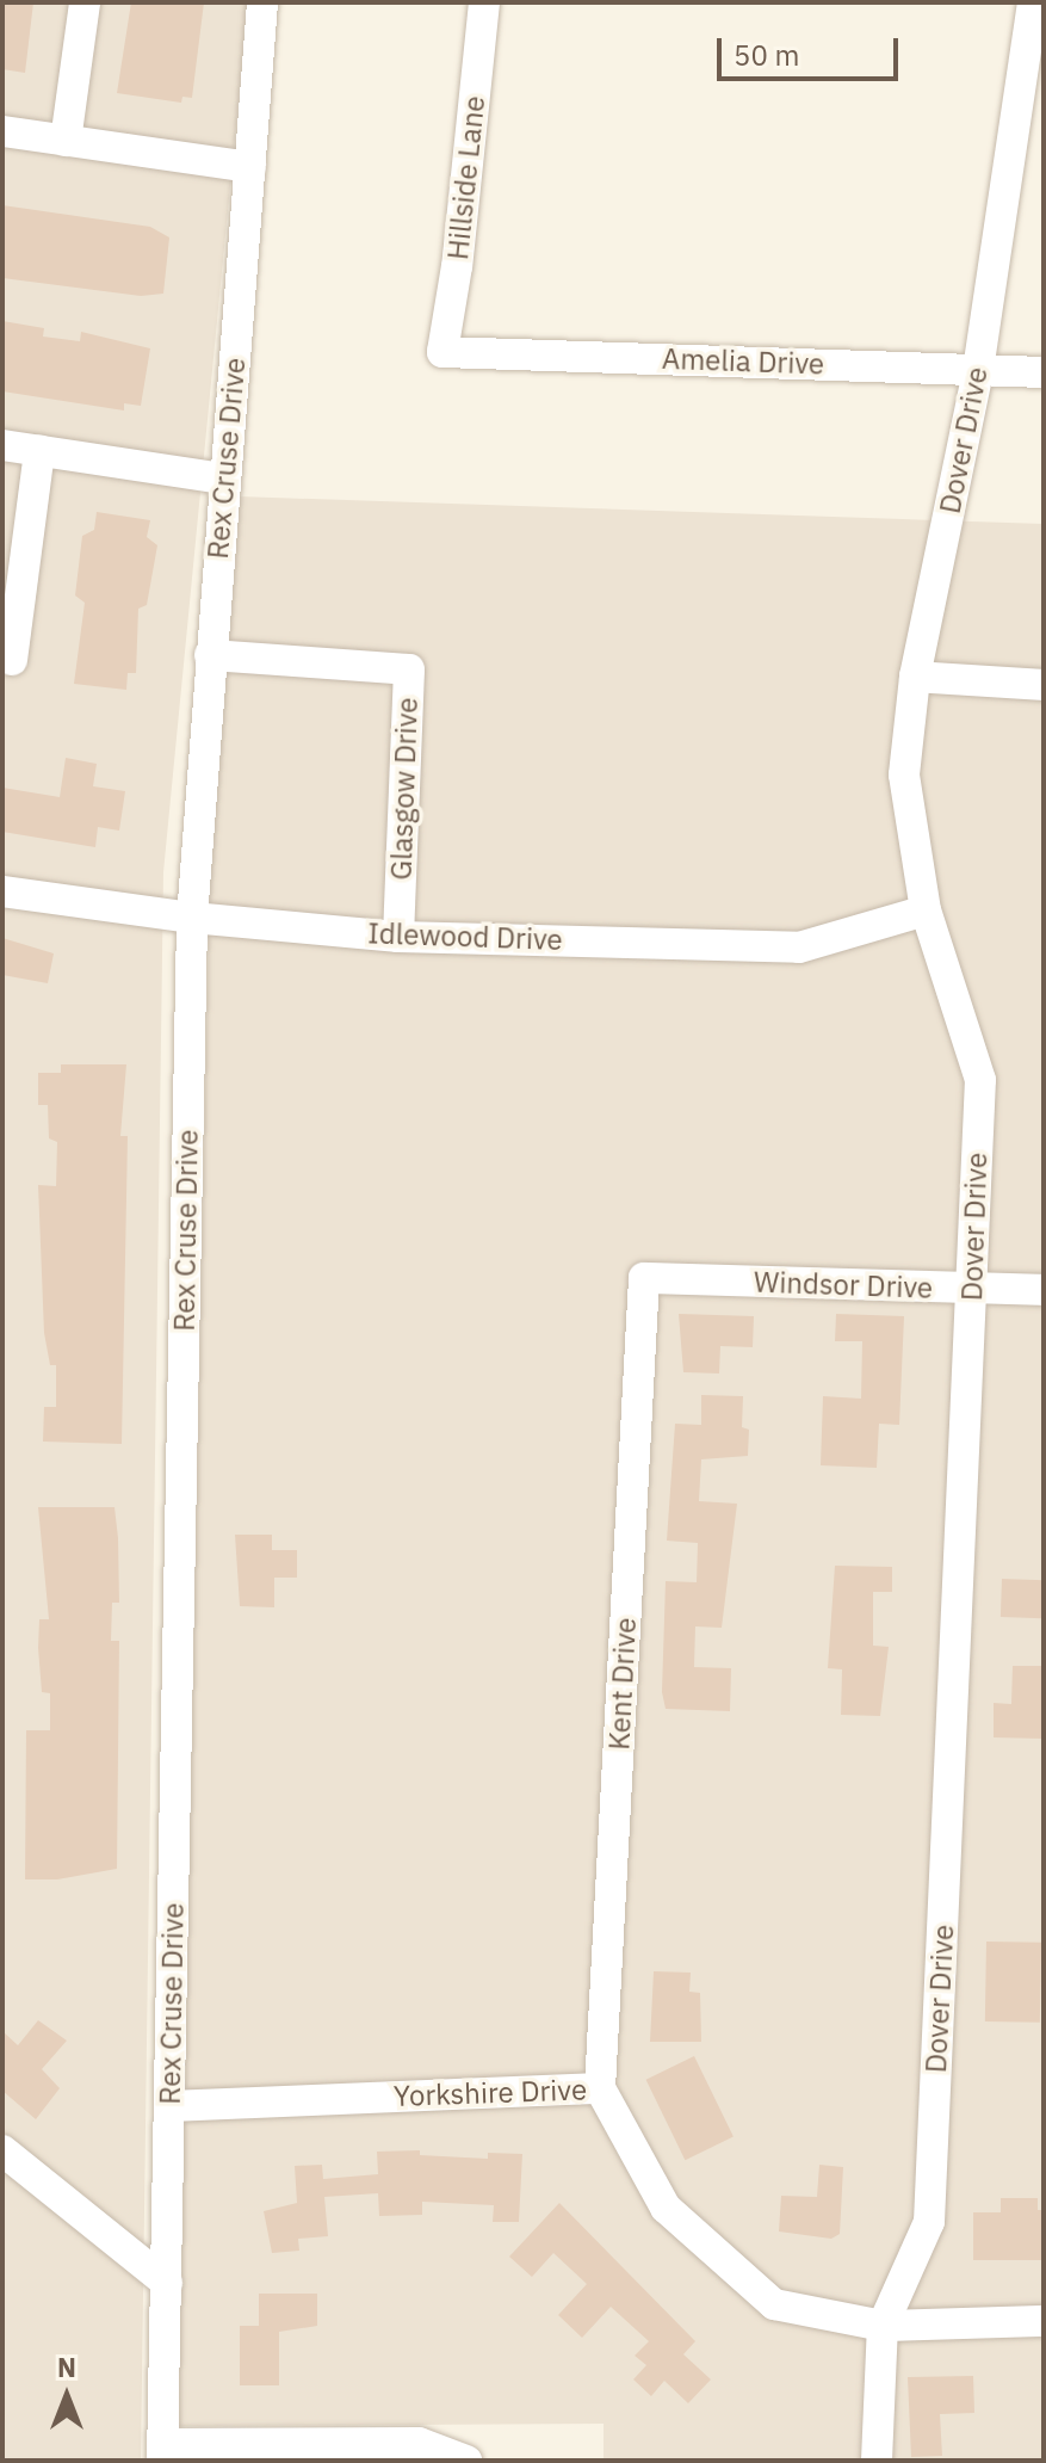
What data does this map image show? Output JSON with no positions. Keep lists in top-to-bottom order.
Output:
{
  "streets": {
    "street": [
      "Hillside Lane",
      "Amelia Drive",
      "Dover Drive",
      "Rex Cruse Drive",
      "Glasgow Drive",
      "Idlewood Drive",
      "Windsor Drive",
      "Kent Drive",
      "Yorkshire Drive"
    ]
  },
  "crossings": [
    ["Hillside Lane", "Amelia Drive"],
    ["Amelia Drive", "Dover Drive"],
    ["Dover Drive", "Idlewood Drive"],
    ["Dover Drive", "Windsor Drive"],
    ["Dover Drive", "Yorkshire Drive"],
    ["Rex Cruse Drive", "Glasgow Drive"],
    ["Rex Cruse Drive", "Idlewood Drive"],
    ["Rex Cruse Drive", "Yorkshire Drive"],
    ["Glasgow Drive", "Idlewood Drive"],
    ["Windsor Drive", "Kent Drive"],
    ["Kent Drive", "Yorkshire Drive"]
  ],
  "scale_bar": "50 m",
  "north": "top"
}
